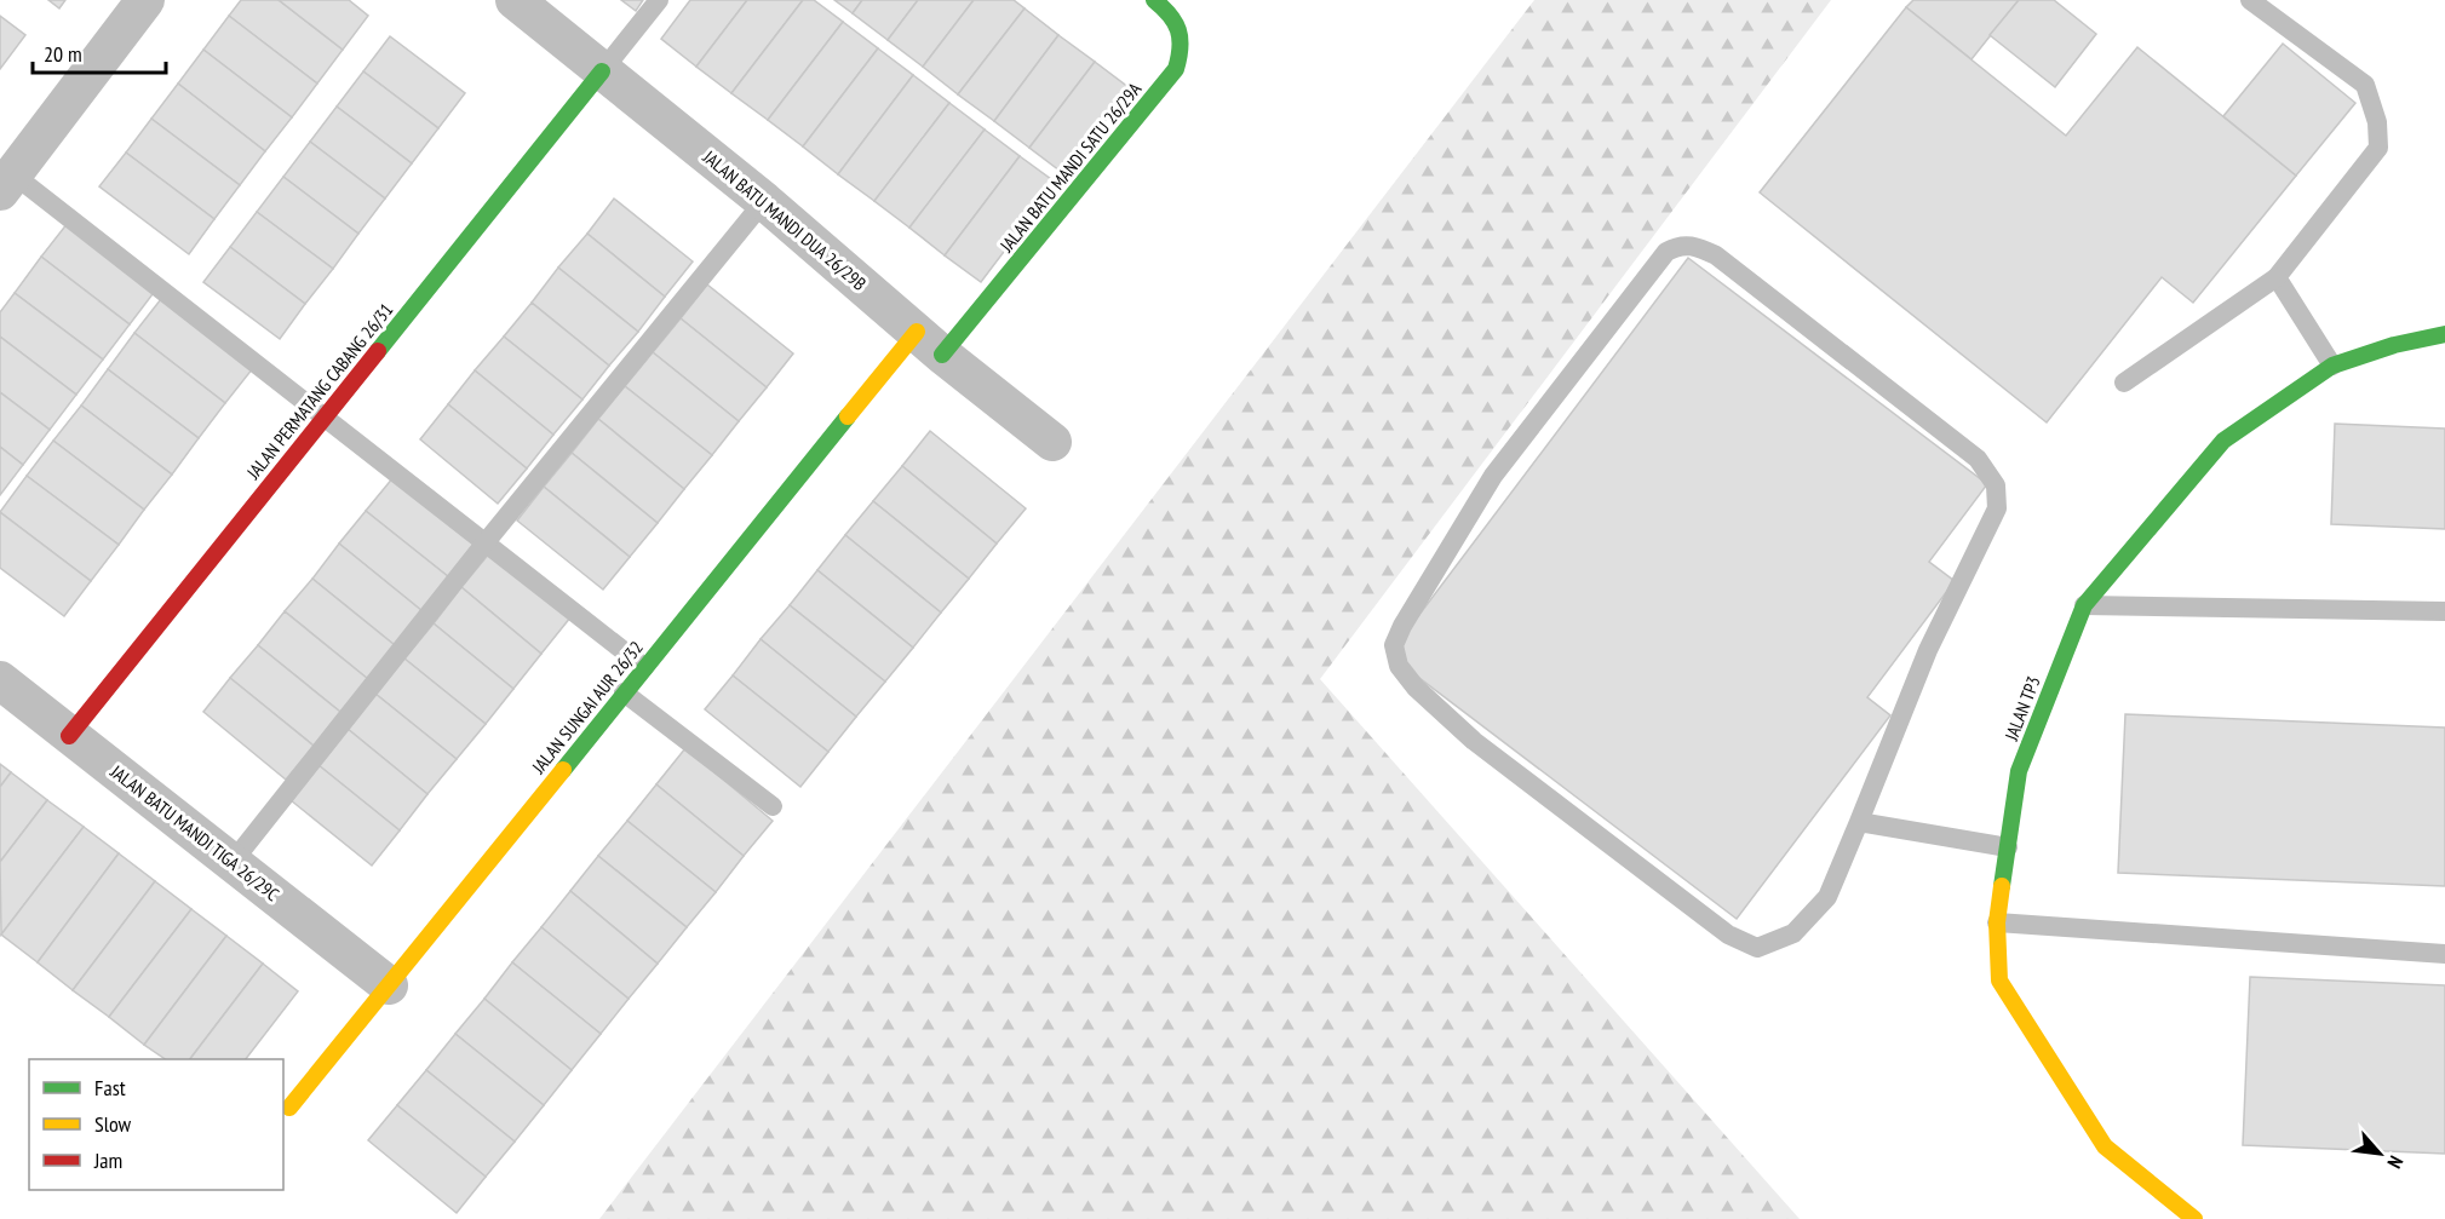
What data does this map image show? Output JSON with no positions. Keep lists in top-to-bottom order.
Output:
{
  "streets": {
    "street": [
      "JALAN BATU MANDI SATU 26/29A",
      "JALAN BATU MANDI DUA 26/29B",
      "JALAN PERMATANG CABANG 26/31",
      "JALAN SUNGAI AUR 26/32",
      "JALAN TP3",
      "JALAN BATU MANDI TIGA 26/29C"
    ]
  },
  "crossings": [
    ["JALAN BATU MANDI SATU 26/29A", "JALAN BATU MANDI DUA 26/29B"],
    ["JALAN BATU MANDI SATU 26/29A", "JALAN SUNGAI AUR 26/32"],
    ["JALAN BATU MANDI DUA 26/29B", "JALAN PERMATANG CABANG 26/31"],
    ["JALAN BATU MANDI DUA 26/29B", "JALAN SUNGAI AUR 26/32"],
    ["JALAN PERMATANG CABANG 26/31", "JALAN BATU MANDI TIGA 26/29C"],
    ["JALAN SUNGAI AUR 26/32", "JALAN BATU MANDI TIGA 26/29C"]
  ],
  "legend": ["Fast", "Slow", "Jam"],
  "scale_bar": "20 m",
  "north": "bottom right"
}
